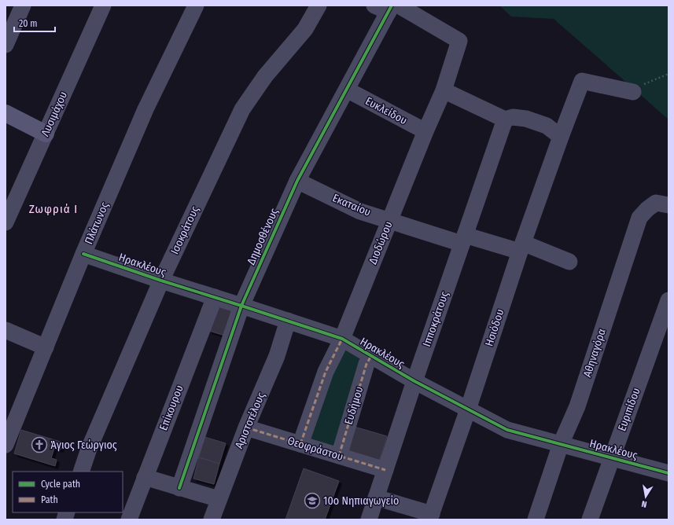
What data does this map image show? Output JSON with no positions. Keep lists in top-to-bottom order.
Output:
{
  "streets": {
    "street": [
      "Ευκλείδου",
      "Λυσιμάχου",
      "Εκαταίου",
      "Πλάτωνος",
      "Ισοκράτους",
      "Δημοσθένους",
      "Διοδώρου",
      "Ηρακλέους",
      "Ιπποκράτους",
      "Ησιόδου",
      "Αθηναγόρα",
      "Ευδήμου",
      "Επίκουρου",
      "Ευριπίδου",
      "Αριστοτέλους",
      "Θεοφράστου"
    ]
  },
  "crossings": [
    ["Ευκλείδου", "Δημοσθένους"],
    ["Ευκλείδου", "Διοδώρου"],
    ["Εκαταίου", "Δημοσθένους"],
    ["Εκαταίου", "Διοδώρου"],
    ["Εκαταίου", "Ιπποκράτους"],
    ["Εκαταίου", "Ησιόδου"],
    ["Πλάτωνος", "Ηρακλέους"],
    ["Ισοκράτους", "Ηρακλέους"],
    ["Δημοσθένους", "Διοδώρου"],
    ["Δημοσθένους", "Ηρακλέους"],
    ["Διοδώρου", "Ηρακλέους"],
    ["Διοδώρου", "Θεοφράστου"],
    ["Ηρακλέους", "Ιπποκράτους"],
    ["Ηρακλέους", "Ησιόδου"],
    ["Ηρακλέους", "Αθηναγόρα"],
    ["Ηρακλέους", "Ευδήμου"],
    ["Ηρακλέους", "Επίκουρου"],
    ["Ηρακλέους", "Ευριπίδου"],
    ["Ηρακλέους", "Αριστοτέλους"],
    ["Ιπποκράτους", "Θεοφράστου"],
    ["Ευδήμου", "Θεοφράστου"],
    ["Αριστοτέλους", "Θεοφράστου"]
  ],
  "districts": ["Ζωφριά Ι"],
  "places": {
    "church": ["Άγιος Γεώργιος"],
    "school or university": ["10ο Νηπιαγωγείο"]
  },
  "legend": ["Cycle path", "Path"],
  "scale_bar": "20 m",
  "north": "bottom"
}
